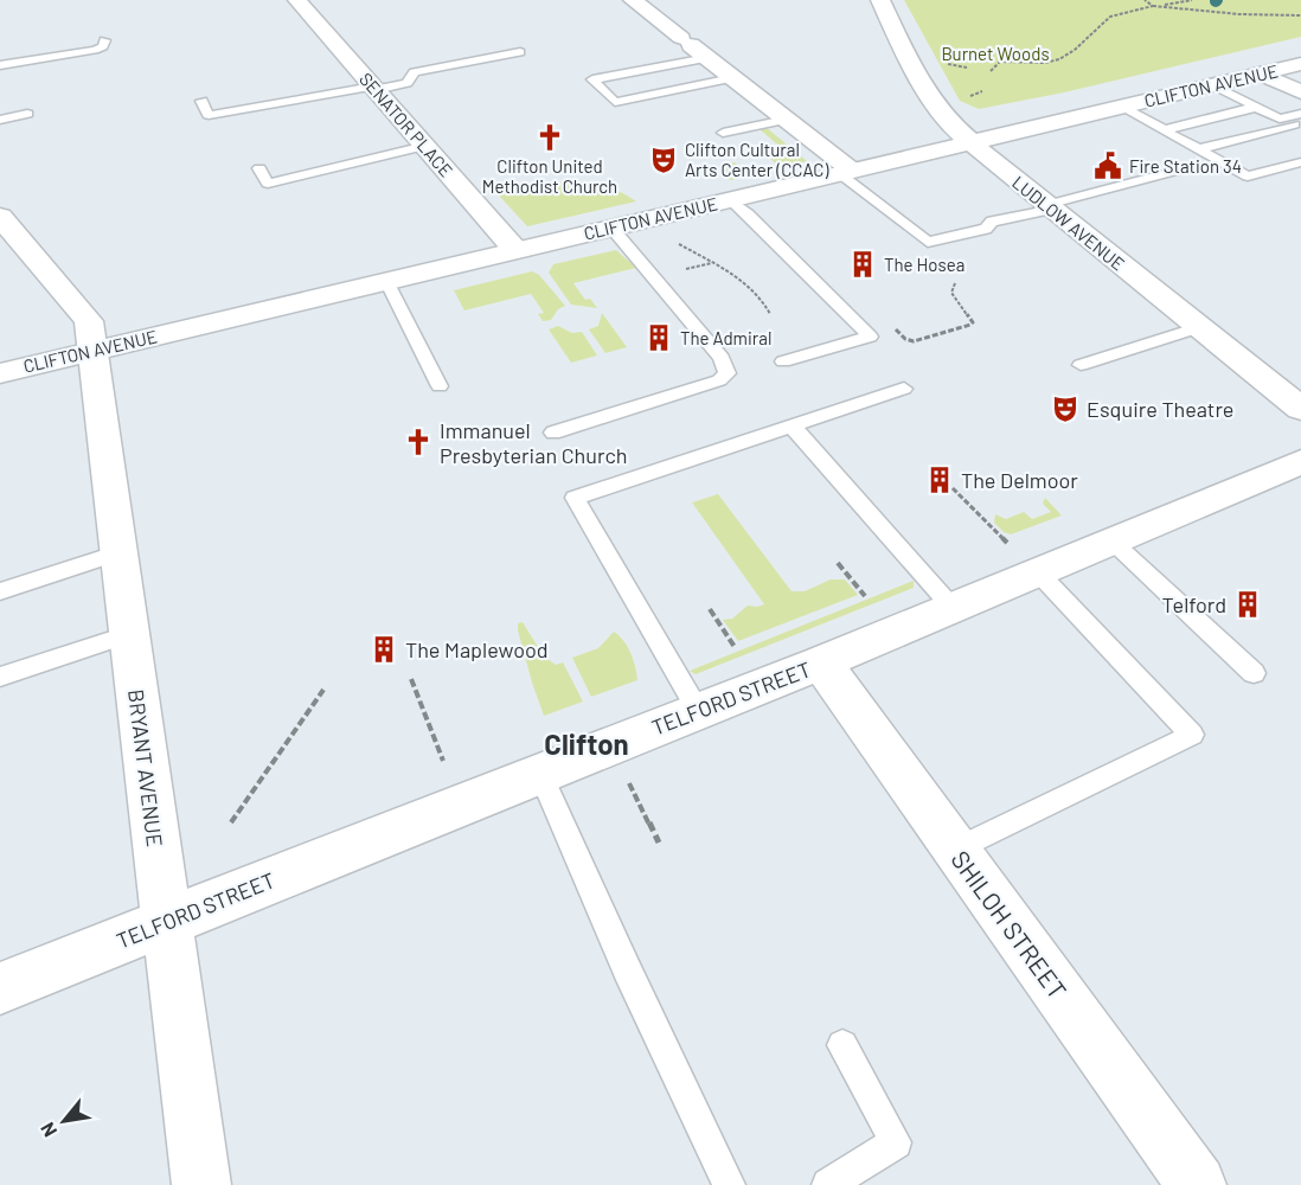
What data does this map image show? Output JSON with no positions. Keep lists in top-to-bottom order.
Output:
{
  "streets": {
    "street": [
      "CLIFTON AVENUE",
      "SENATOR PLACE",
      "LUDLOW AVENUE",
      "TELFORD STREET",
      "BRYANT AVENUE",
      "SHILOH STREET"
    ]
  },
  "crossings": [
    ["CLIFTON AVENUE", "SENATOR PLACE"],
    ["CLIFTON AVENUE", "LUDLOW AVENUE"],
    ["CLIFTON AVENUE", "BRYANT AVENUE"],
    ["TELFORD STREET", "BRYANT AVENUE"],
    ["TELFORD STREET", "SHILOH STREET"]
  ],
  "districts": ["Clifton"],
  "parks": ["Burnet Woods"],
  "places": {
    "church": ["Clifton United Methodist Church", "Immanuel Presbyterian Church"],
    "theatre": ["Clifton Cultural Arts Center (CCAC)", "Esquire Theatre"],
    "public building": ["Fire Station 34"],
    "building": [
      "The Hosea",
      "The Admiral",
      "The Delmoor",
      "Telford",
      "The Maplewood"
    ]
  },
  "north": "bottom left"
}
